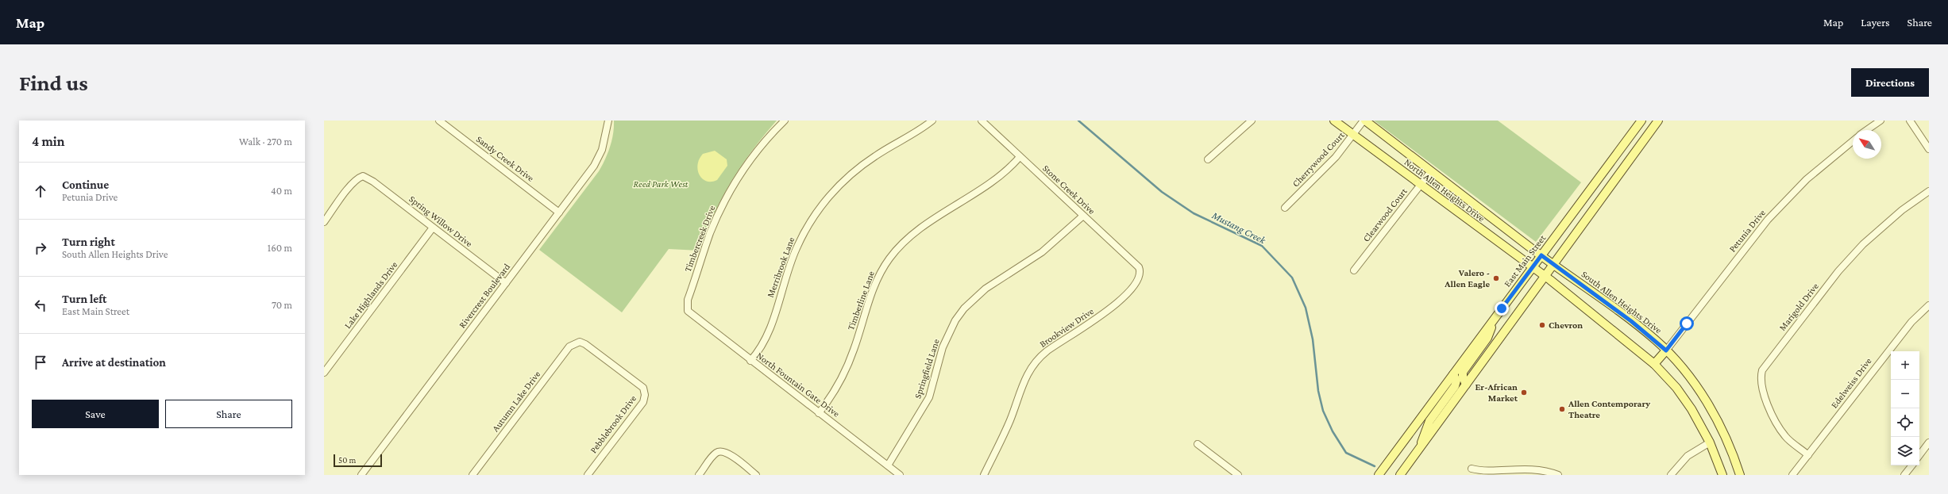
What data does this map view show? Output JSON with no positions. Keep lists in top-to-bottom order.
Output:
{
  "streets": {
    "main road": ["North Allen Heights Drive", "East Main Street", "South Allen Heights Drive"],
    "street": [
      "Sandy Creek Drive",
      "Cherrywood Court",
      "Stone Creek Drive",
      "Clearwood Court",
      "Spring Willow Drive",
      "Petunia Drive",
      "Timbercreek Drive",
      "Merribrook Lane",
      "Lake Highlands Drive",
      "Rivercrest Boulevard",
      "Timberline Lane",
      "Marigold Drive",
      "Brookview Drive",
      "Springfield Lane",
      "Edelweiss Drive",
      "North Fountain Gate Drive",
      "Autumn Lake Drive",
      "Pebblebrook Drive"
    ]
  },
  "crossings": [
    ["Sandy Creek Drive", "Rivercrest Boulevard"],
    ["Cherrywood Court", "North Allen Heights Drive"],
    ["Stone Creek Drive", "Timberline Lane"],
    ["Stone Creek Drive", "Brookview Drive"],
    ["Stone Creek Drive", "Springfield Lane"],
    ["North Allen Heights Drive", "Clearwood Court"],
    ["North Allen Heights Drive", "East Main Street"],
    ["North Allen Heights Drive", "South Allen Heights Drive"],
    ["Spring Willow Drive", "Lake Highlands Drive"],
    ["Spring Willow Drive", "Rivercrest Boulevard"],
    ["Petunia Drive", "South Allen Heights Drive"],
    ["Timbercreek Drive", "North Fountain Gate Drive"],
    ["Merribrook Lane", "North Fountain Gate Drive"],
    ["Timberline Lane", "North Fountain Gate Drive"],
    ["Marigold Drive", "Edelweiss Drive"],
    ["Springfield Lane", "North Fountain Gate Drive"],
    ["Autumn Lake Drive", "Pebblebrook Drive"]
  ],
  "water": ["Mustang Creek"],
  "parks": ["Reed Park West"],
  "places": [
    "Valero - Allen Eagle",
    "Chevron",
    "Er-African Market",
    "Allen Contemporary Theatre"
  ],
  "scale_bar": "50 m",
  "north": "top left",
  "page": {
    "header": "Map",
    "nav": ["Map", "Layers", "Share"],
    "buttons": [
      "Directions",
      ["Save", "Share"]
    ],
    "title": "Find us",
    "heading": ["4 min", "Walk · 270 m"],
    "list": [
      ["Continue", "Petunia Drive", "40 m"],
      ["Turn right", "South Allen Heights Drive", "160 m"],
      ["Turn left", "East Main Street", "70 m"],
      "Arrive at destination"
    ],
    "map_buttons": ["+", "−"],
    "scale": "50 m"
  }
}
